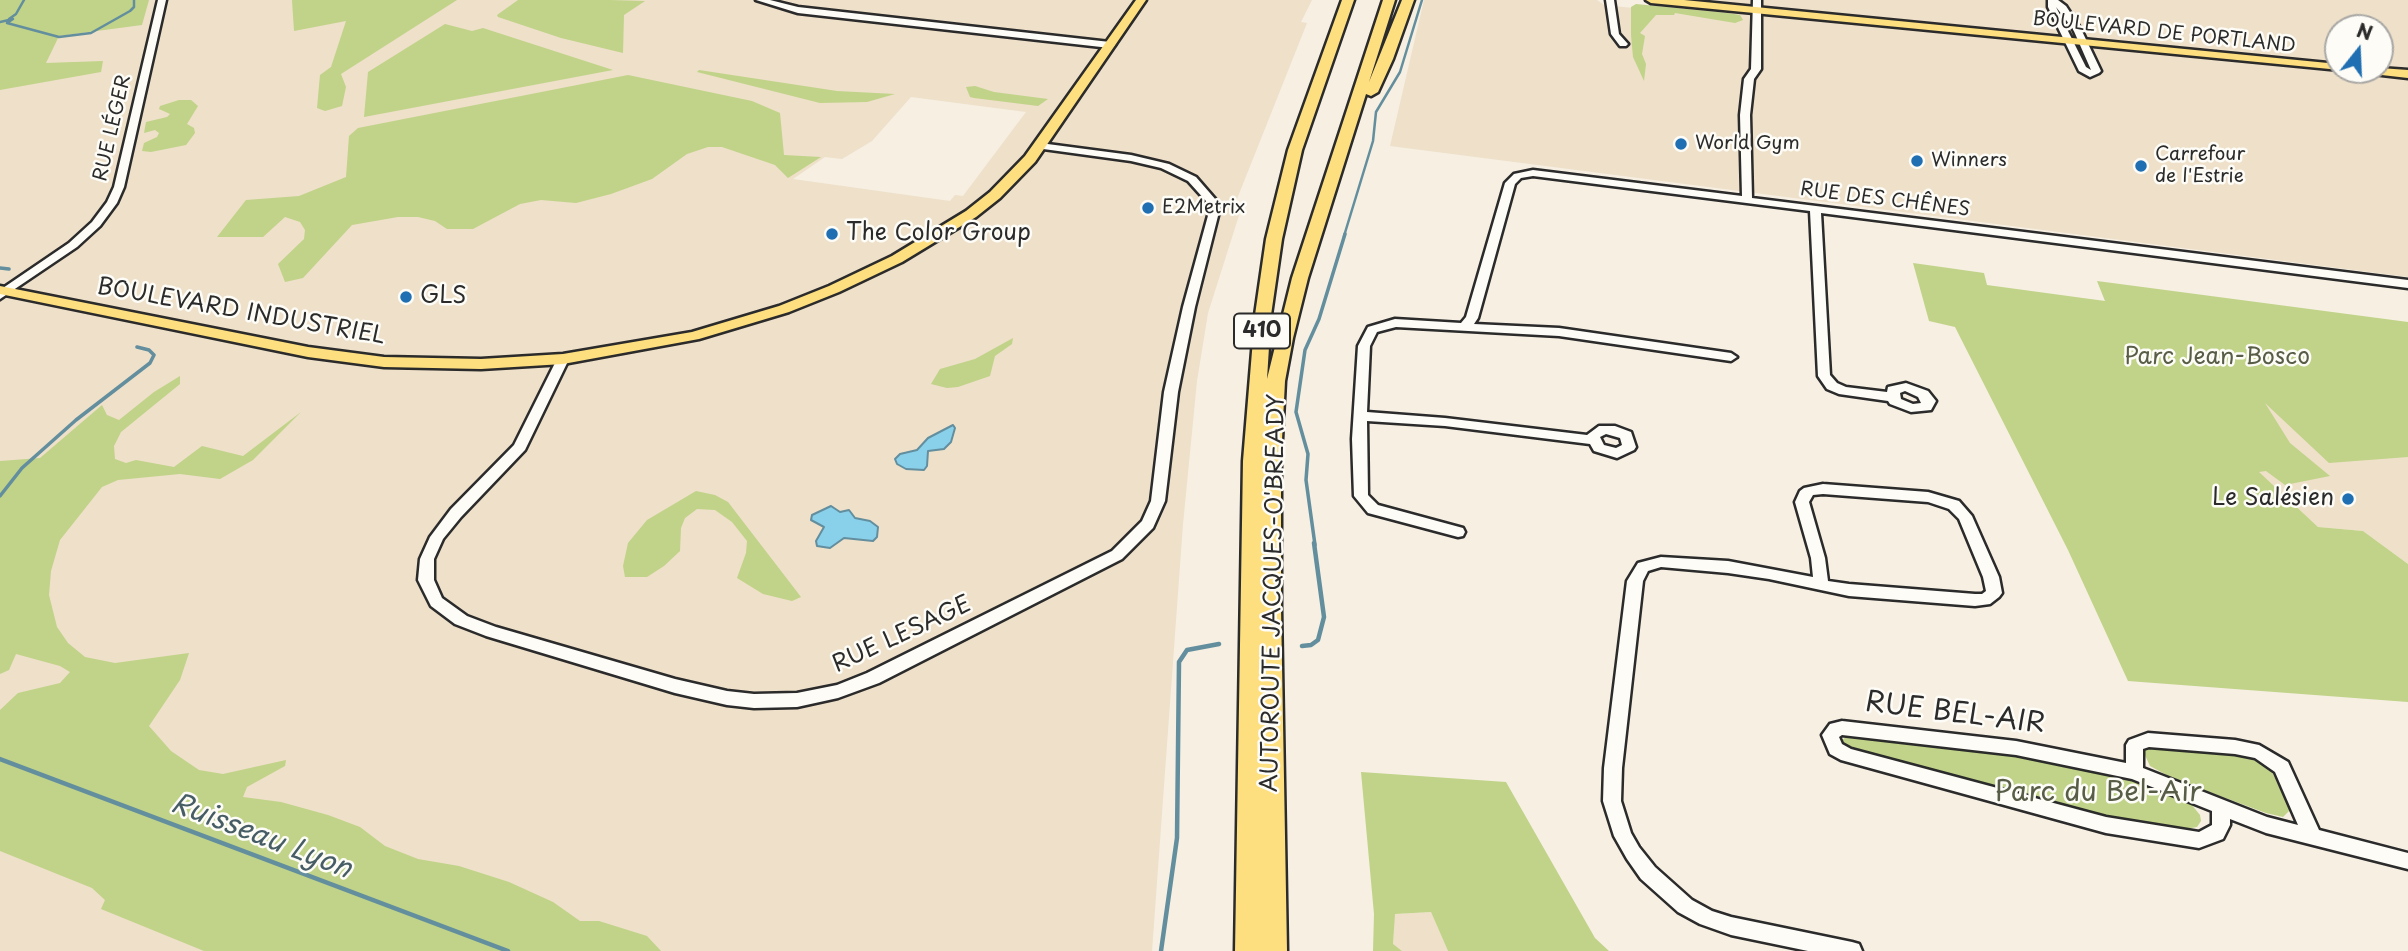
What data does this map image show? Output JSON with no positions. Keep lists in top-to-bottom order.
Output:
{
  "streets": {
    "highway": ["410", "AUTOROUTE JACQUES-O'BREADY"],
    "main road": ["BOULEVARD DE PORTLAND", "BOULEVARD INDUSTRIEL"],
    "street": [
      "RUE LÉGER",
      "RUE DES CHÊNES",
      "RUE LESAGE",
      "RUE BEL-AIR"
    ]
  },
  "crossings": [
    ["RUE LÉGER", "BOULEVARD INDUSTRIEL"],
    ["BOULEVARD INDUSTRIEL", "RUE LESAGE"]
  ],
  "water": ["Ruisseau Lyon"],
  "parks": ["Parc Jean-Bosco", "Parc du Bel-Air"],
  "places": [
    "World Gym",
    "Winners",
    "Carrefour de l'Estrie",
    "E2Metrix",
    "The Color Group",
    "GLS",
    "Le Salésien"
  ],
  "north": "top"
}
